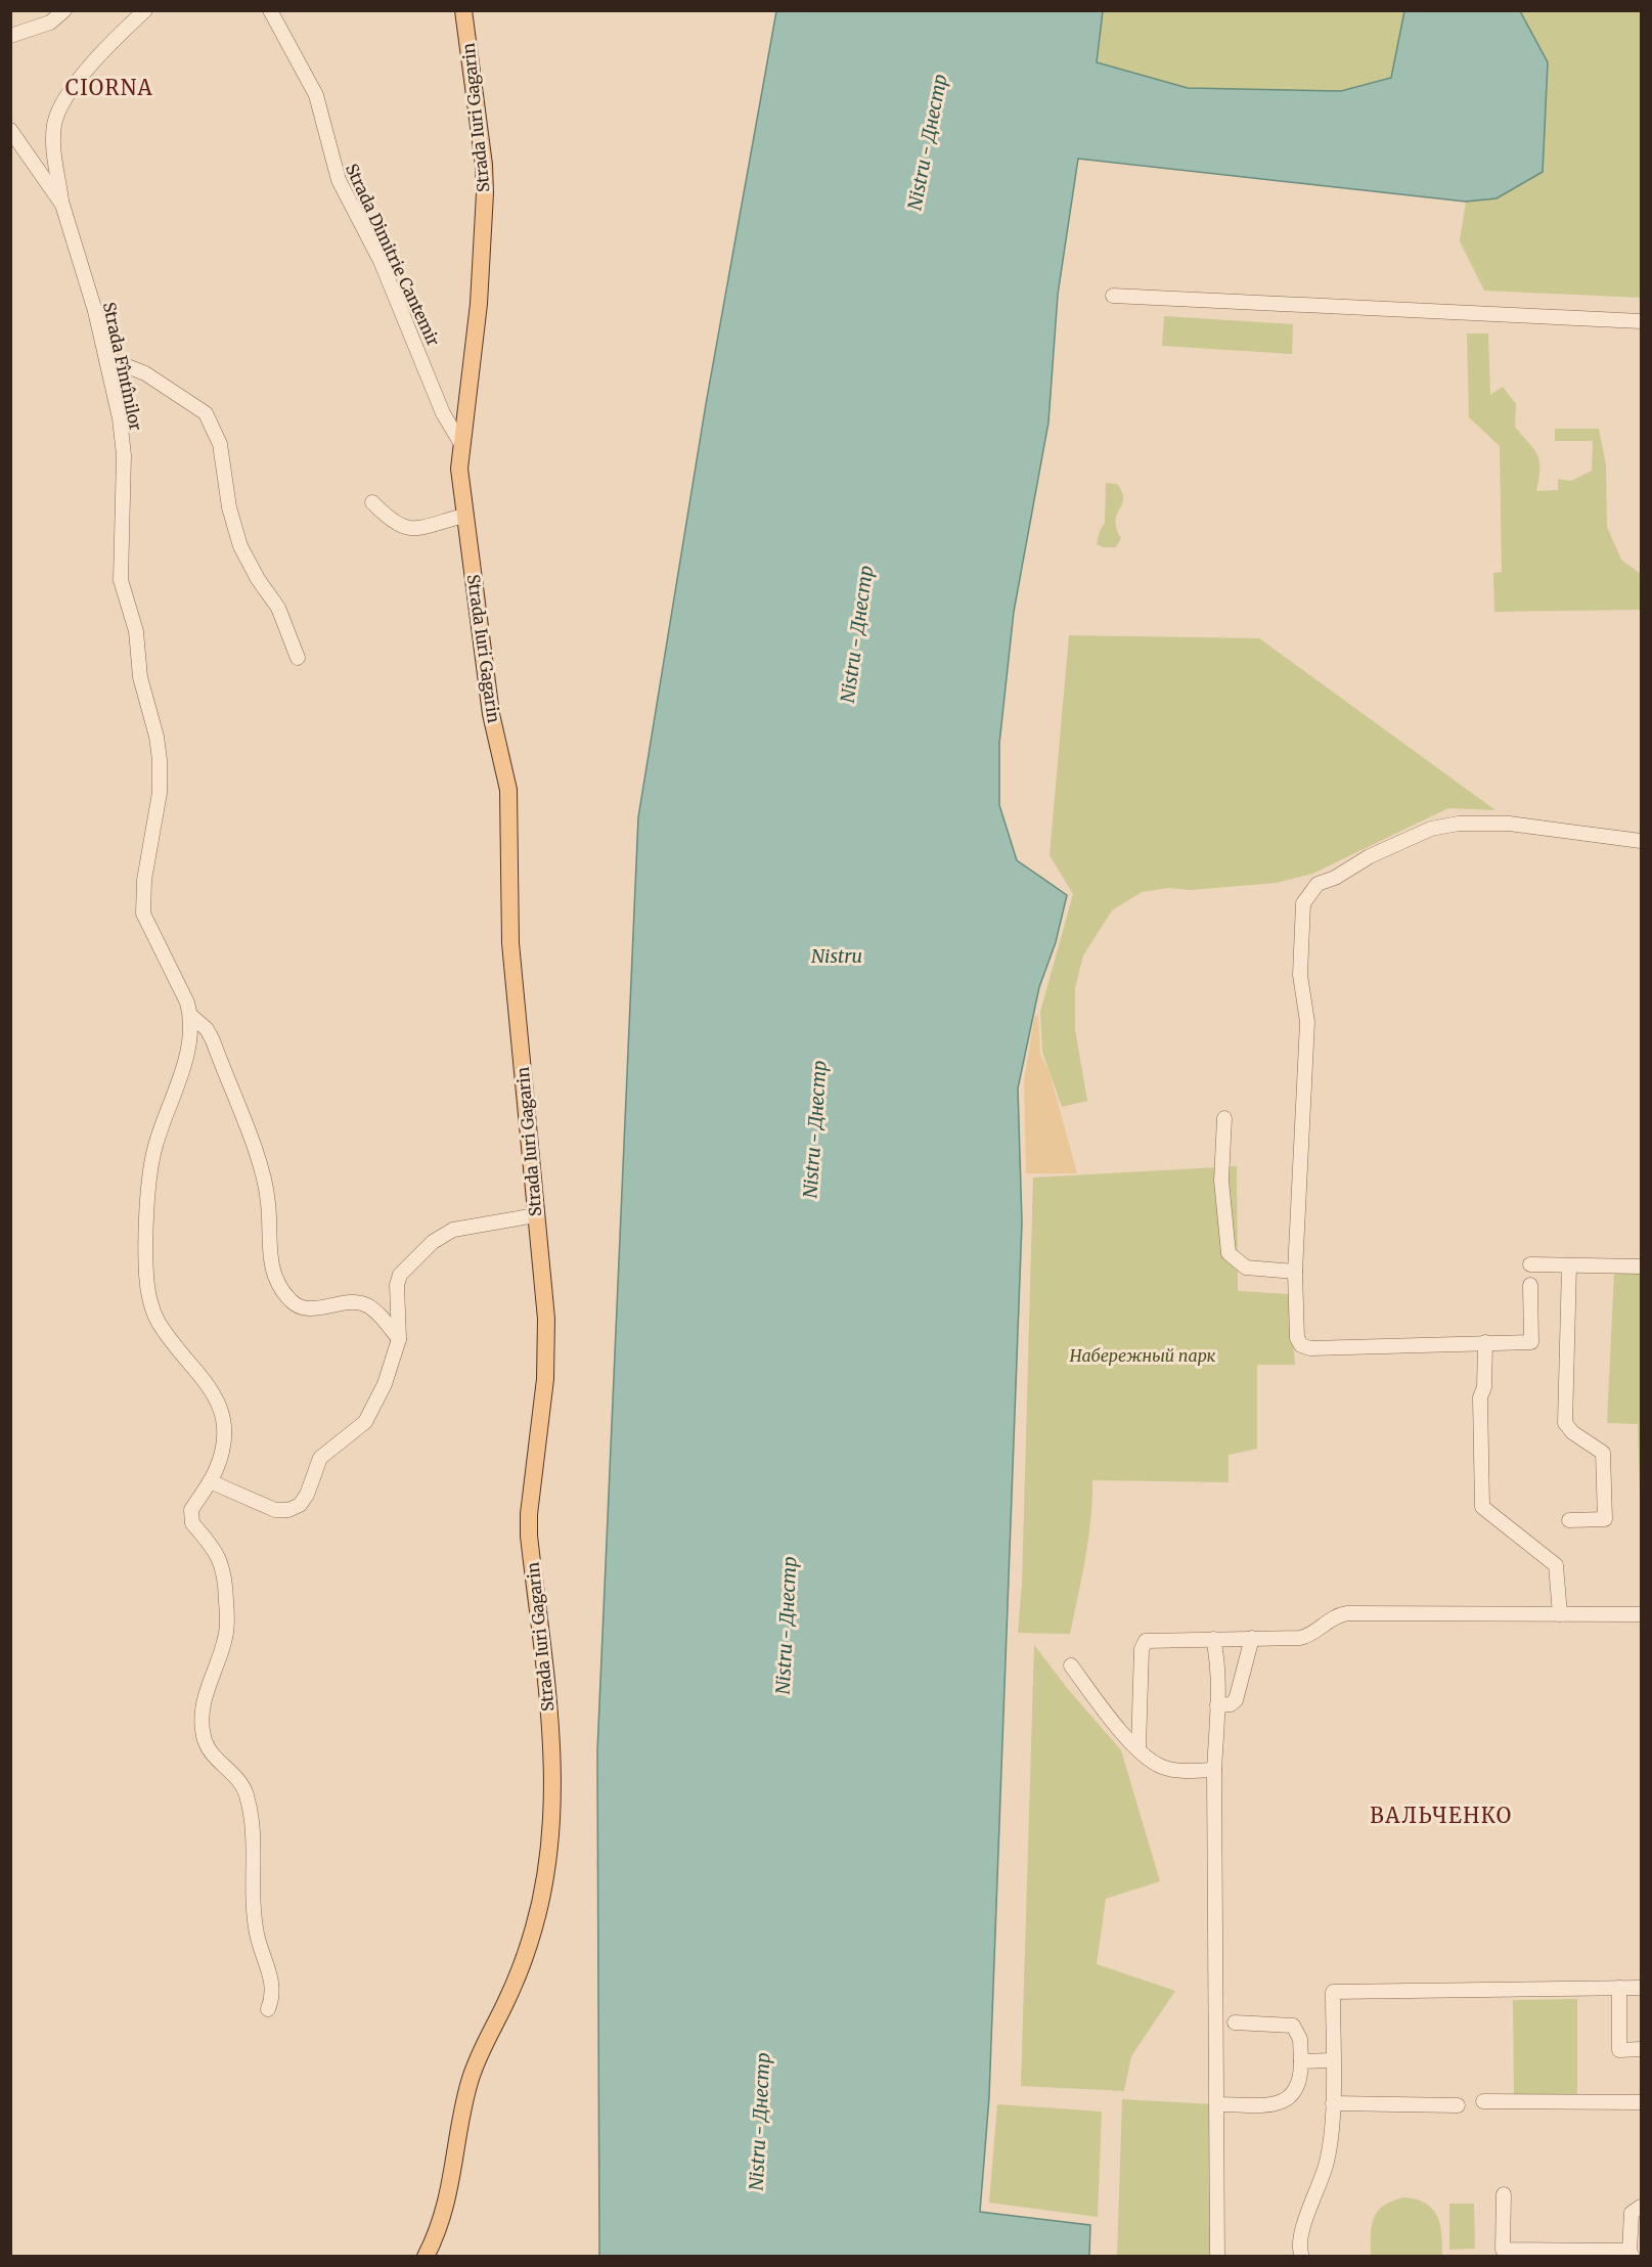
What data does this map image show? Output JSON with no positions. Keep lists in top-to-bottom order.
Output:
{
  "streets": {
    "main road": ["Strada Iuri Gagarin"],
    "street": ["Strada Dimitrie Cantemir", "Strada Fîntînilor"]
  },
  "crossings": [
    ["Strada Iuri Gagarin", "Strada Dimitrie Cantemir"]
  ],
  "districts": ["CIORNA", "ВАЛЬЧЕНКО"],
  "water": ["Nistru - Днестр", "Nistru"],
  "parks": ["Набережный парк"]
}
